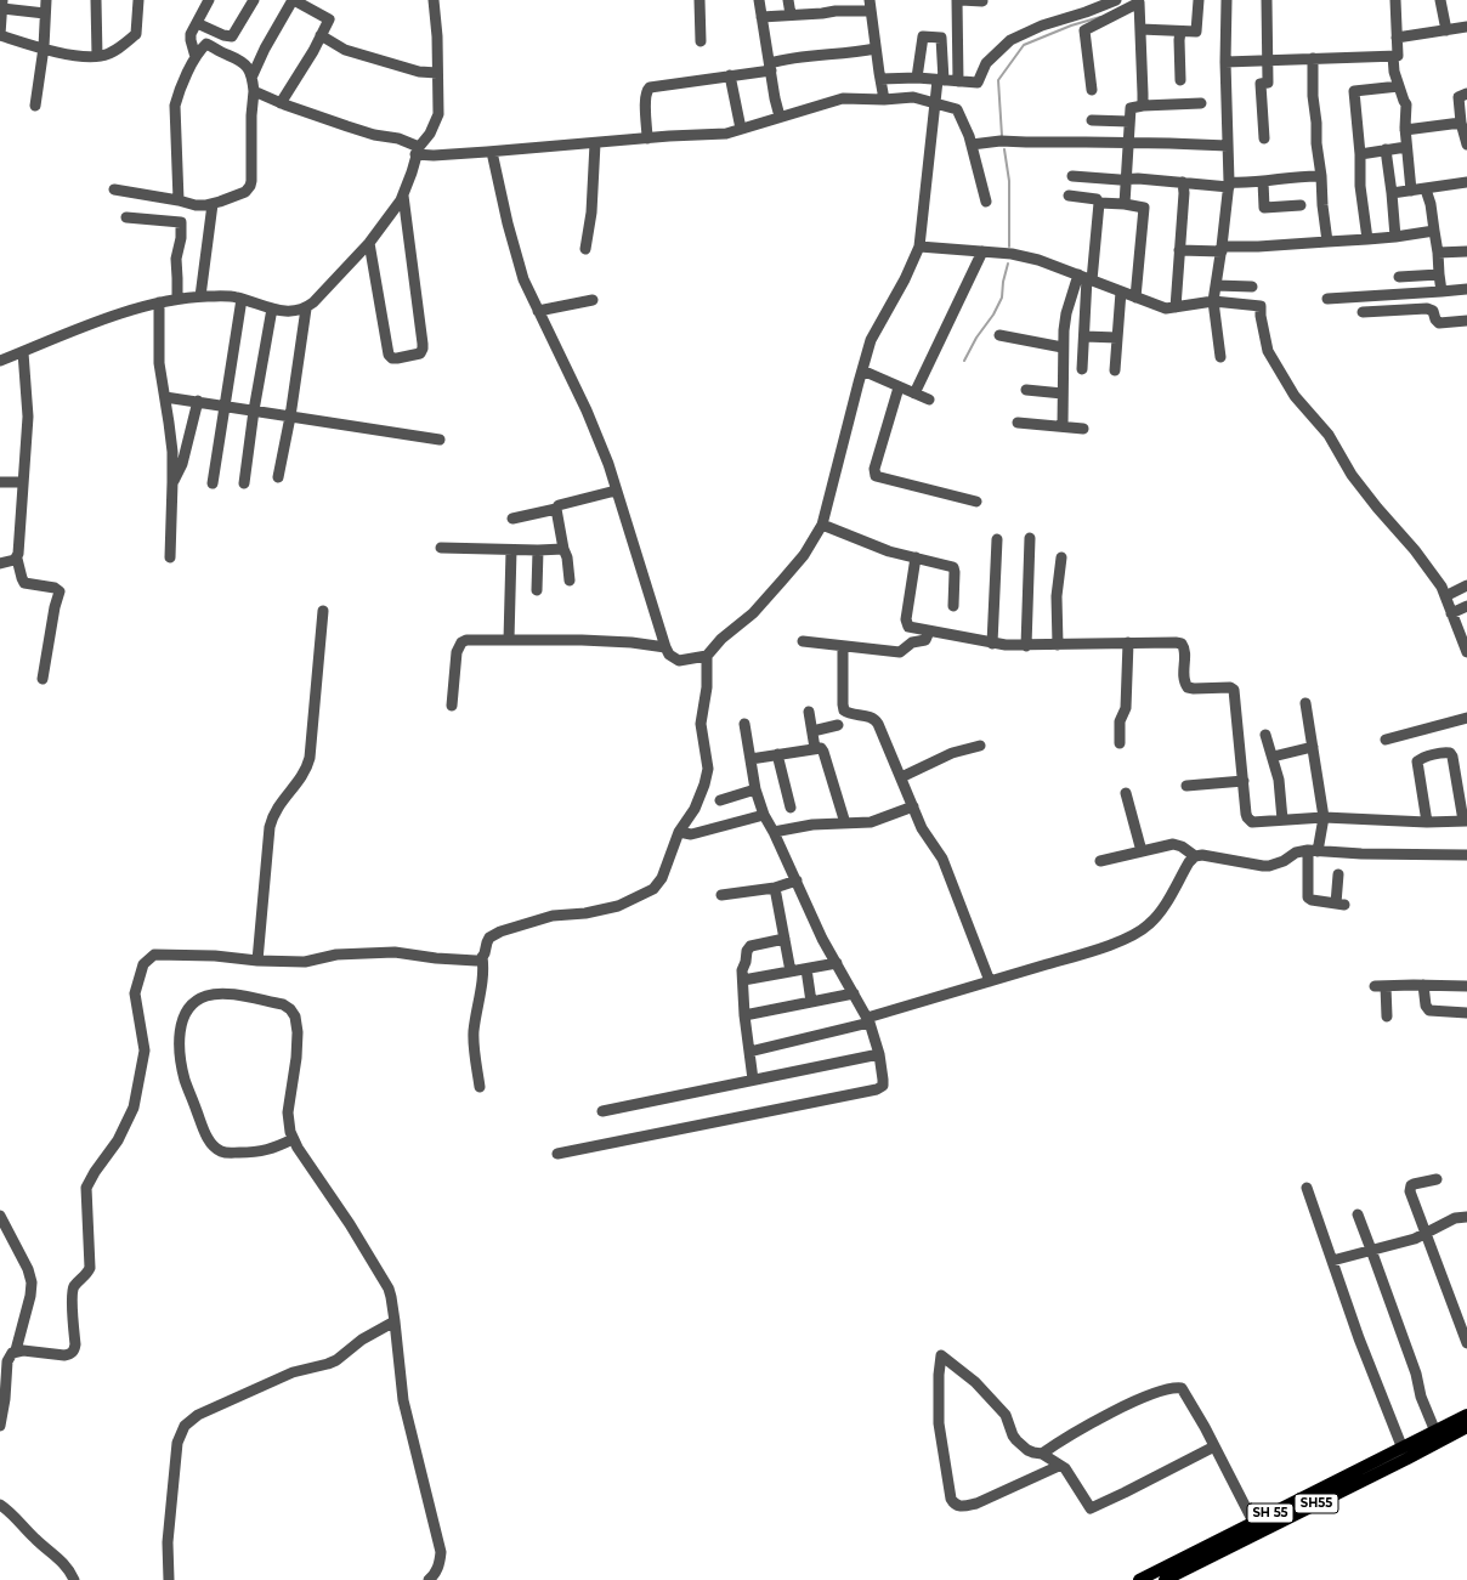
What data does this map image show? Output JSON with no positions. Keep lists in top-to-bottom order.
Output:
{
  "streets": {
    "main road": ["SH55", "SH 55"]
  },
  "crossings": [
    ["SH55", "SH 55"]
  ]
}
